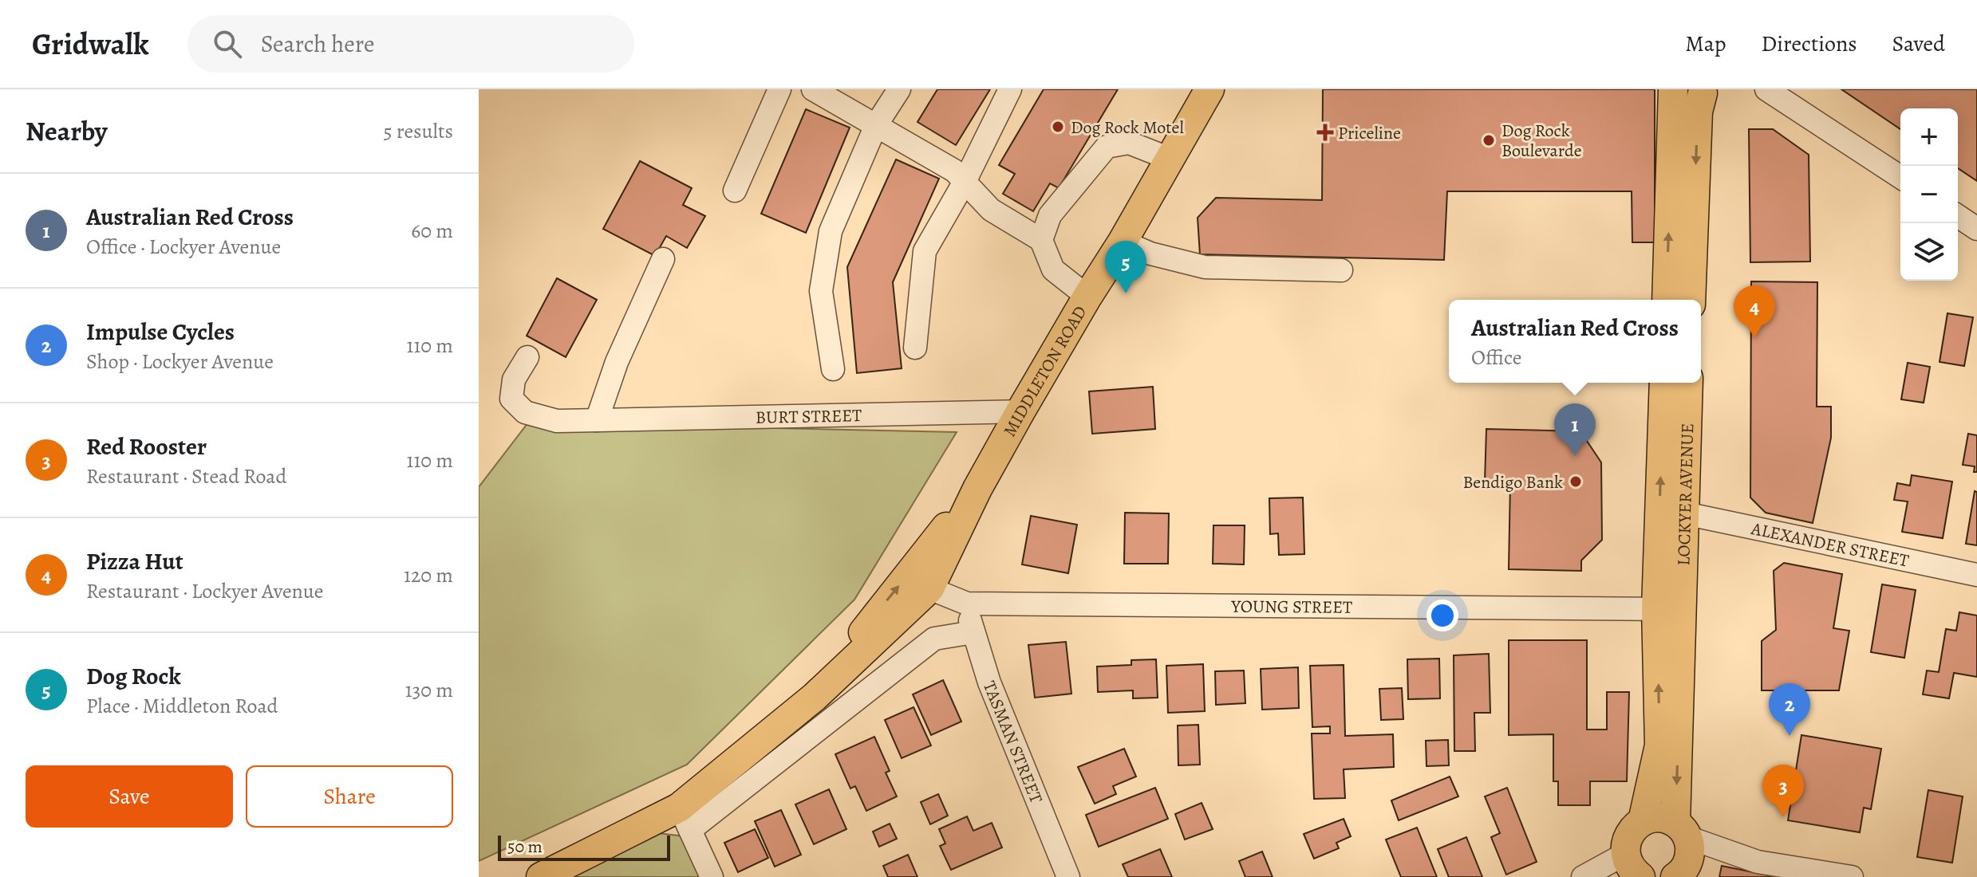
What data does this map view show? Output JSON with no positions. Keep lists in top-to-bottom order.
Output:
{
  "streets": {
    "main road": ["MIDDLETON ROAD", "LOCKYER AVENUE"],
    "street": [
      "BURT STREET",
      "ALEXANDER STREET",
      "YOUNG STREET",
      "TASMAN STREET"
    ]
  },
  "crossings": [
    ["MIDDLETON ROAD", "BURT STREET"],
    ["MIDDLETON ROAD", "YOUNG STREET"],
    ["MIDDLETON ROAD", "TASMAN STREET"],
    ["LOCKYER AVENUE", "ALEXANDER STREET"],
    ["LOCKYER AVENUE", "YOUNG STREET"],
    ["YOUNG STREET", "TASMAN STREET"]
  ],
  "places": {
    "other": ["Dog Rock Motel", "Dog Rock Boulevarde", "Bendigo Bank"],
    "health": ["Priceline"]
  },
  "scale_bar": "50 m",
  "page": {
    "header": "Gridwalk",
    "search": "Search here",
    "nav": ["Map", "Directions", "Saved"],
    "heading": ["Nearby", "5 results"],
    "map_buttons": ["+", "−"],
    "list": [
      {
        "mark": "1",
        "name": "Australian Red Cross",
        "note": "Office · Lockyer Avenue",
        "value": "60 m"
      },
      {
        "mark": "2",
        "name": "Impulse Cycles",
        "note": "Shop · Lockyer Avenue",
        "value": "110 m"
      },
      {
        "mark": "3",
        "name": "Red Rooster",
        "note": "Restaurant · Stead Road",
        "value": "110 m"
      },
      {
        "mark": "4",
        "name": "Pizza Hut",
        "note": "Restaurant · Lockyer Avenue",
        "value": "120 m"
      },
      {
        "mark": "5",
        "name": "Dog Rock",
        "note": "Place · Middleton Road",
        "value": "130 m"
      }
    ],
    "pins": [
      "5",
      "4",
      "1",
      "2",
      "3"
    ],
    "popup": ["Australian Red Cross", "Office"],
    "buttons": ["Save", "Share"],
    "scale": "50 m"
  }
}
